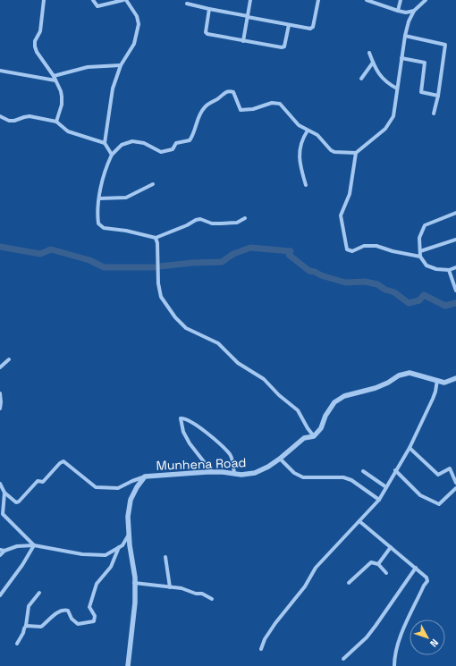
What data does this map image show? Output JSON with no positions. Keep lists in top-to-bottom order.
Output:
{
  "streets": {
    "street": ["Munhena Road"]
  },
  "north": "bottom right"
}
